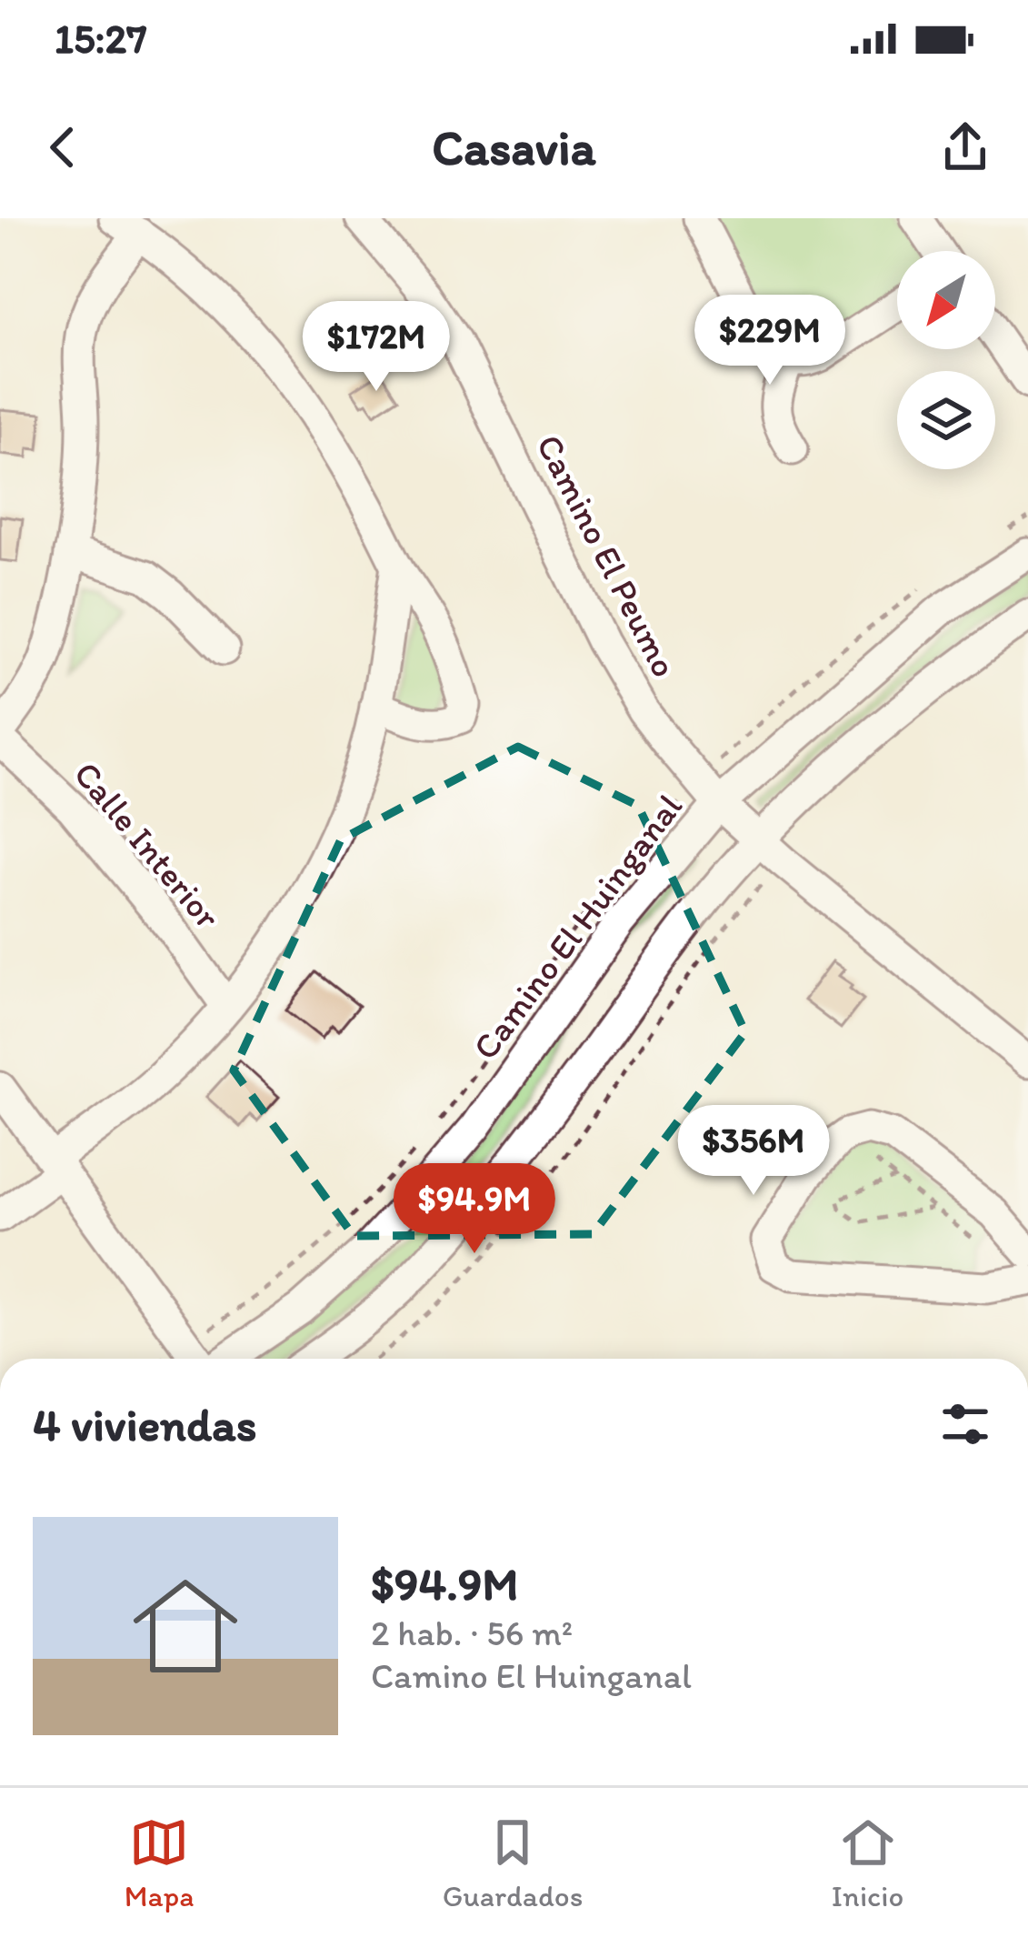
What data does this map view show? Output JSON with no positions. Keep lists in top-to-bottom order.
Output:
{
  "streets": {
    "street": ["Camino El Peumo", "Calle Interior", "Camino El Huinganal"]
  },
  "crossings": [
    ["Camino El Peumo", "Camino El Huinganal"]
  ],
  "north": "bottom left",
  "page": {
    "status": "15:27",
    "header": "Casavia",
    "price": [
      "$229M",
      "$172M",
      "$356M",
      "$94.9M"
    ],
    "heading": "4 viviendas",
    "list": [
      {
        "name": "$94.9M",
        "note": "2 hab. · 56 m² · Camino El Huinganal"
      }
    ],
    "tabs": ["Mapa", "Guardados", "Inicio"]
  }
}
